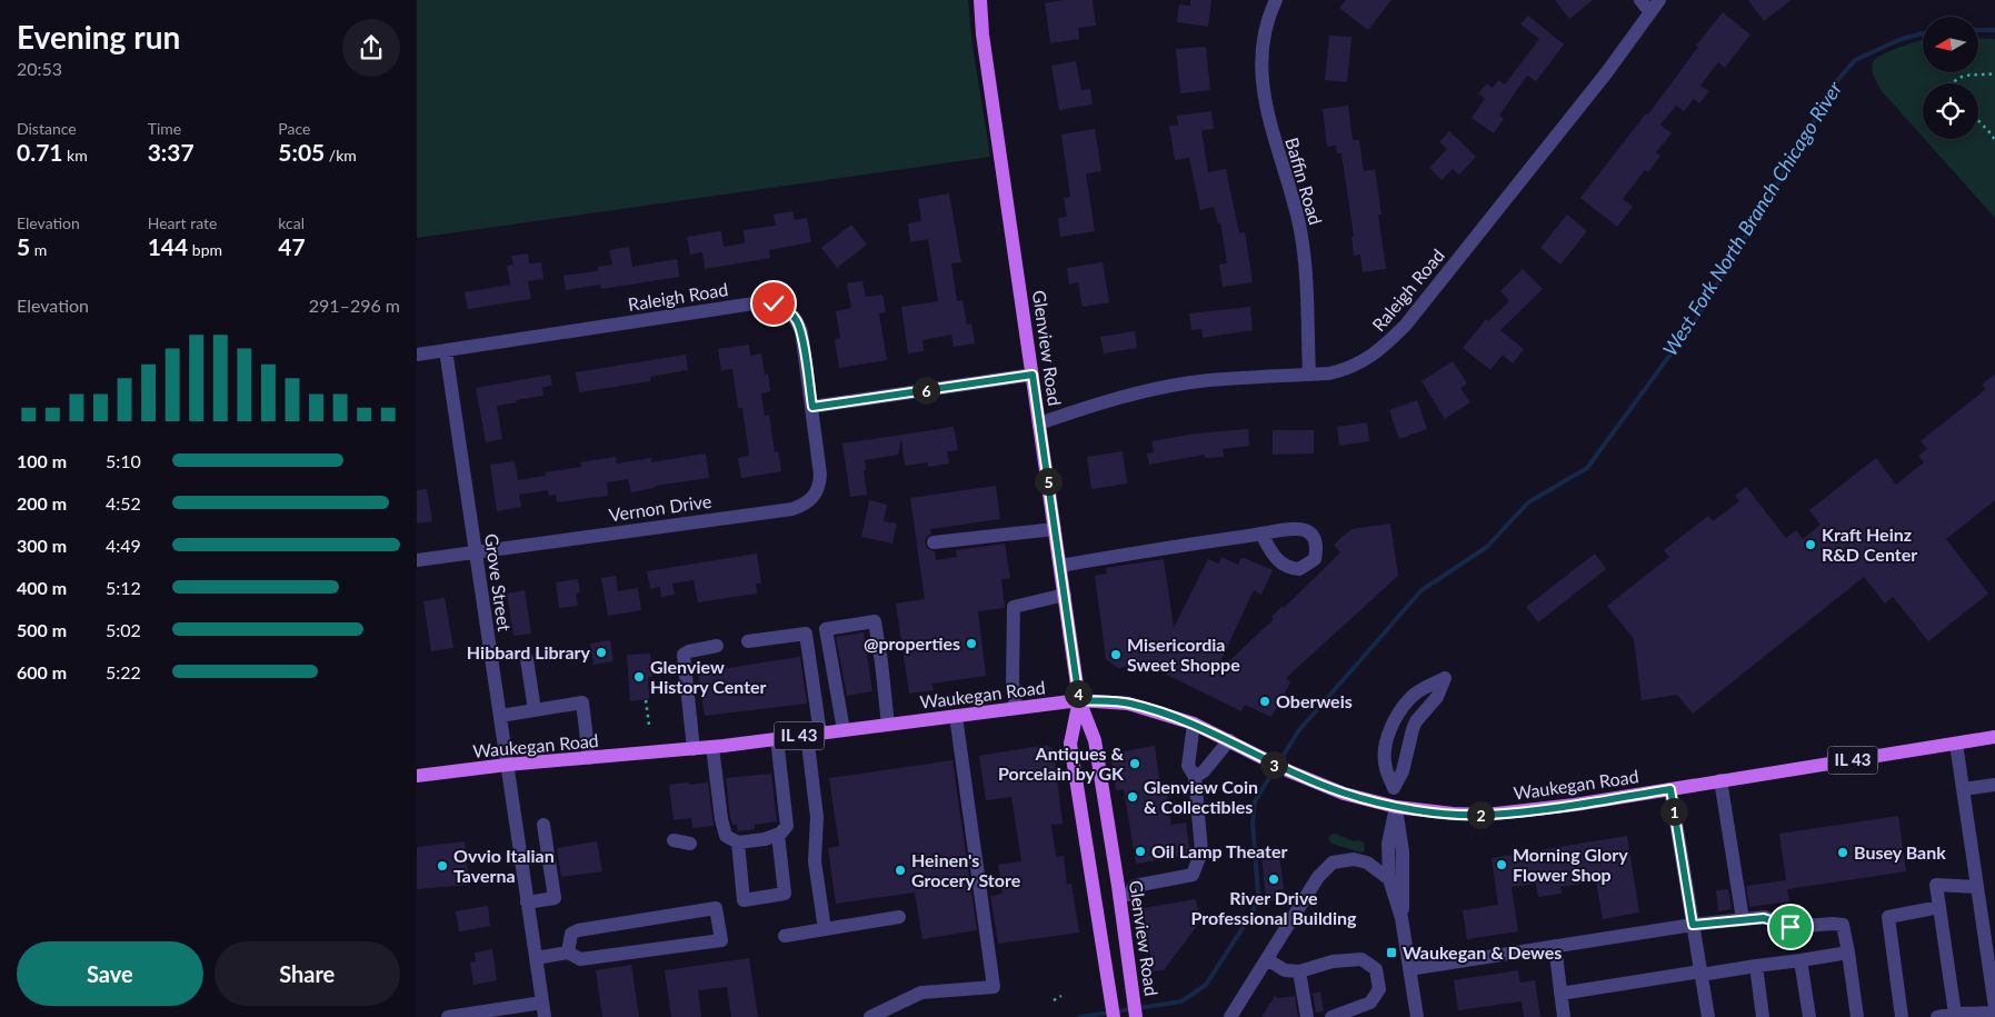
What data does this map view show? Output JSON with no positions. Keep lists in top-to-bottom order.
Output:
{
  "streets": {
    "main road": ["Glenview Road", "Waukegan Road", "IL 43"],
    "street": [
      "Baffin Road",
      "Raleigh Road",
      "Vernon Drive",
      "Grove Street"
    ]
  },
  "crossings": [
    ["Baffin Road", "Raleigh Road"],
    ["Raleigh Road", "Glenview Road"],
    ["Raleigh Road", "Vernon Drive"],
    ["Raleigh Road", "Grove Street"],
    ["Glenview Road", "Waukegan Road"],
    ["Vernon Drive", "Grove Street"],
    ["Grove Street", "Waukegan Road"]
  ],
  "water": ["West Fork North Branch Chicago River"],
  "places": {
    "other": [
      "Kraft Heinz R&D Center",
      "@properties",
      "Hibbard Library",
      "Misericordia Sweet Shoppe",
      "Glenview History Center",
      "Oberweis",
      "Antiques & Porcelain by GK",
      "Glenview Coin & Collectibles",
      "Oil Lamp Theater",
      "Busey Bank",
      "Morning Glory Flower Shop",
      "Ovvio Italian Taverna",
      "Heinen's Grocery Store",
      "River Drive Professional Building"
    ],
    "transit": ["Waukegan & Dewes"]
  },
  "north": "left",
  "page": {
    "heading": ["Evening run", "20:53"],
    "stats": [
      ["Distance", "0.71 km"],
      ["Time", "3:37"],
      ["Pace", "5:05 /km"],
      ["Elevation", "5 m"],
      ["Heart rate", "144 bpm"],
      ["kcal", "47"]
    ],
    "chart": ["Elevation", "291–296 m"],
    "pins": [
      "6",
      "5",
      "4",
      "3",
      "1",
      "2"
    ],
    "list": [
      {
        "name": "100 m",
        "note": "5:10"
      },
      {
        "name": "200 m",
        "note": "4:52"
      },
      {
        "name": "300 m",
        "note": "4:49"
      },
      {
        "name": "400 m",
        "note": "5:12"
      },
      {
        "name": "500 m",
        "note": "5:02"
      },
      {
        "name": "600 m",
        "note": "5:22"
      }
    ],
    "buttons": ["Save", "Share"]
  }
}
